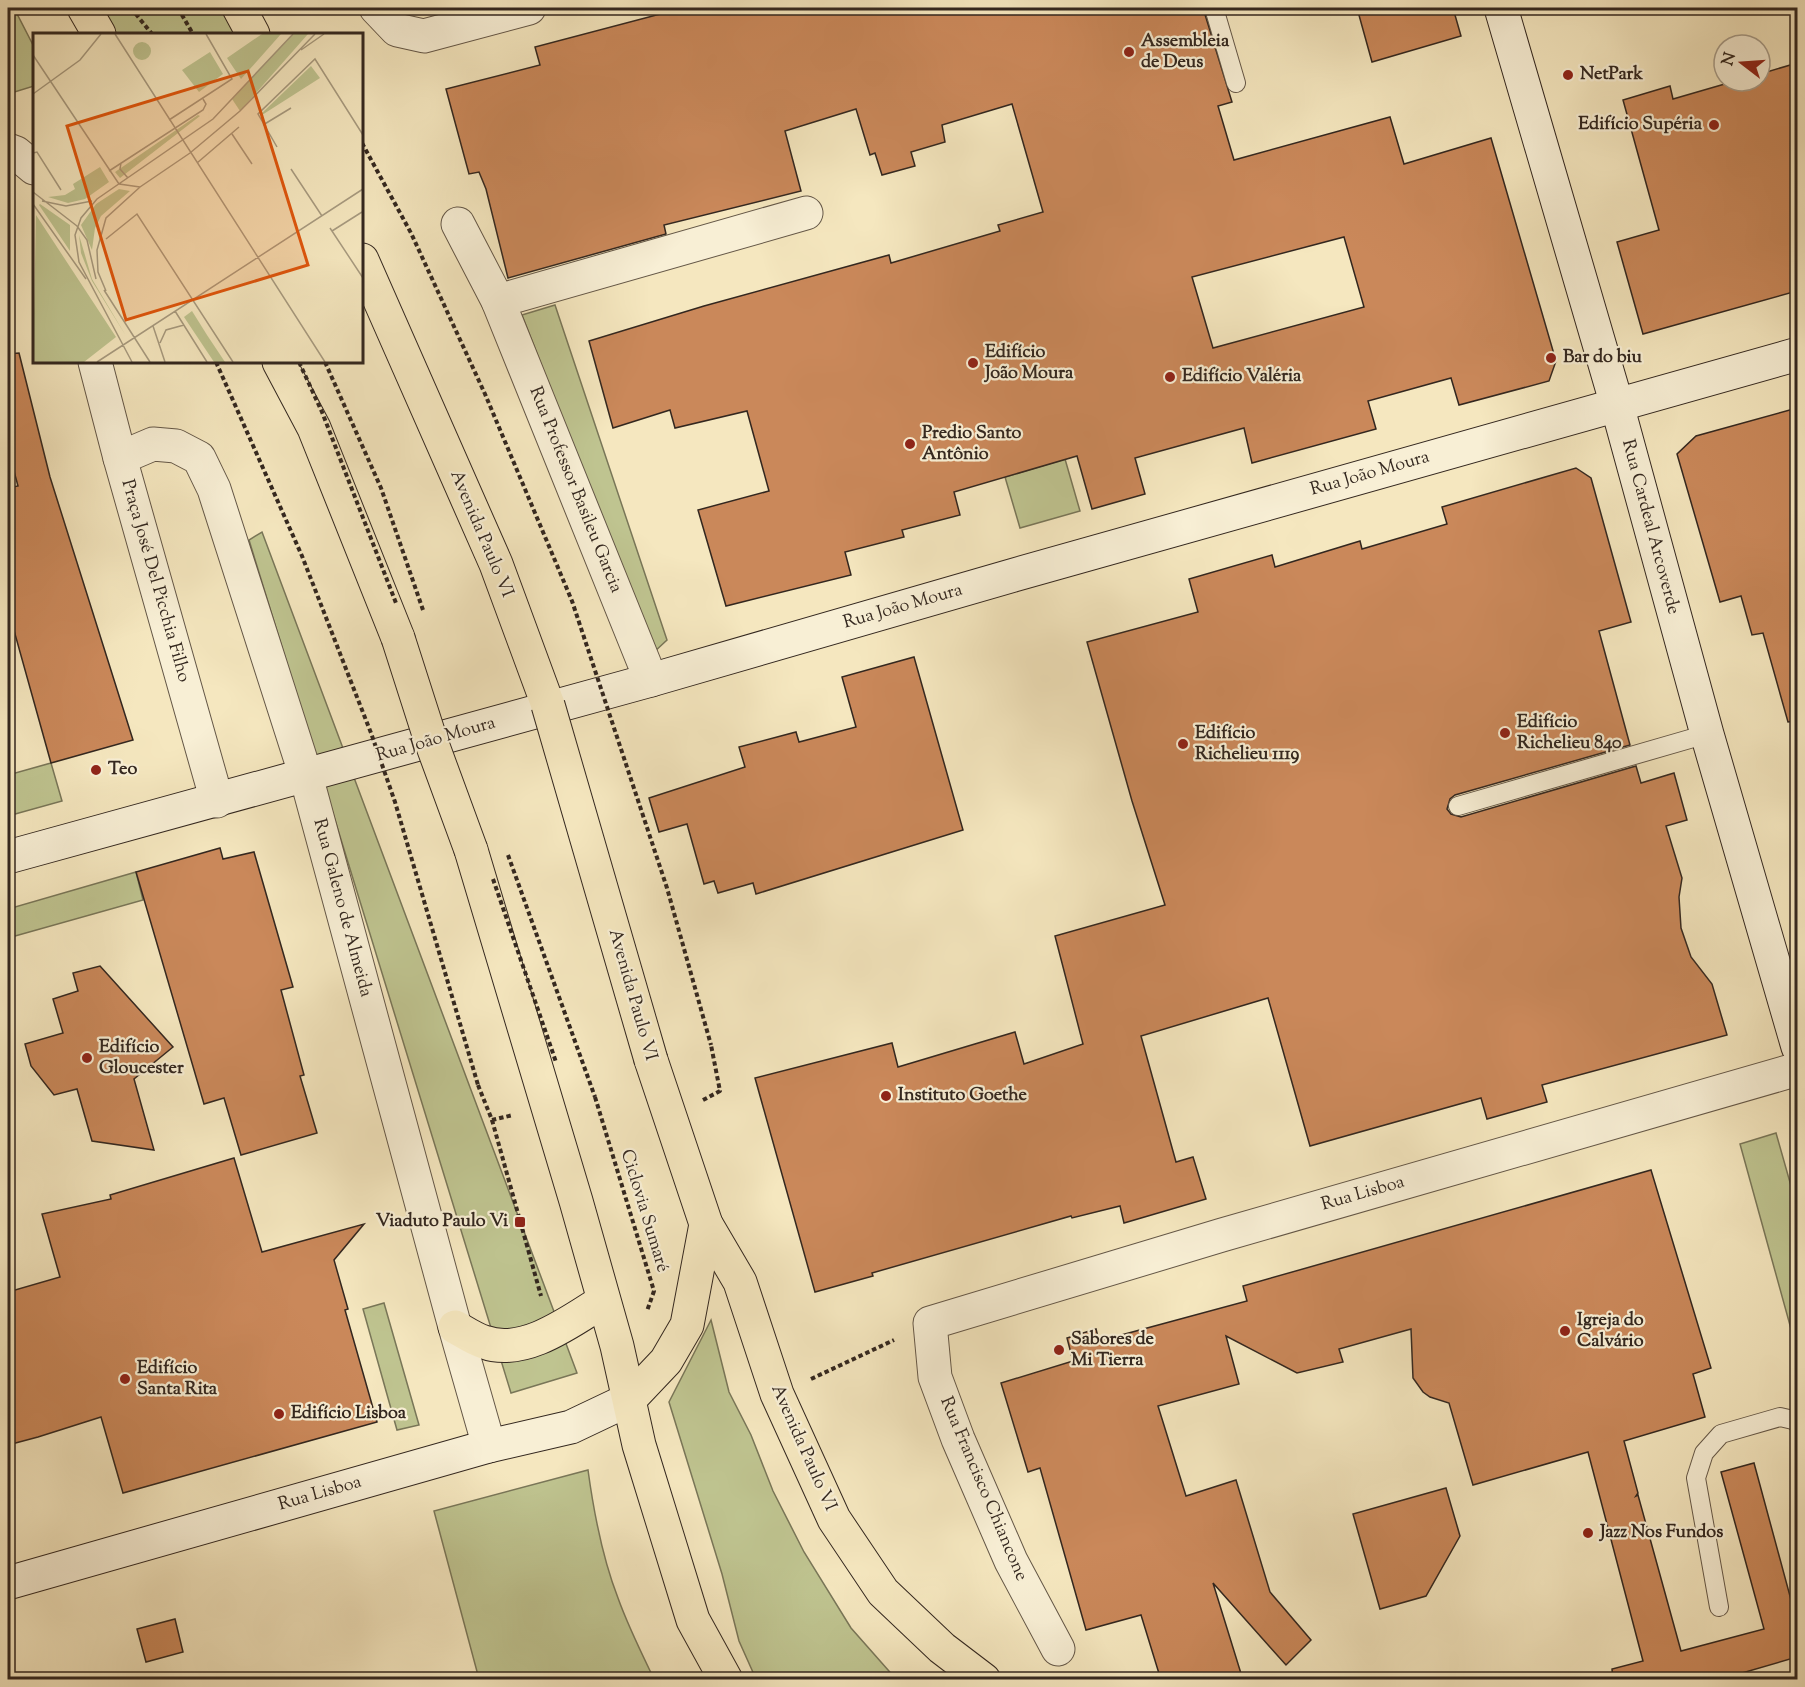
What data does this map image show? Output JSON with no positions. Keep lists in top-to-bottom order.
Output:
{
  "streets": {
    "main road": ["Avenida Paulo VI"],
    "street": [
      "Rua João Moura",
      "Rua Professor Basileu Garcia",
      "Rua Cardeal Arcoverde",
      "Praça José Del Picchia Filho",
      "Rua Galeno de Almeida",
      "Rua Lisboa",
      "Rua Francisco Chiancone"
    ],
    "path": ["Ciclovia Sumaré"]
  },
  "crossings": [
    ["Rua João Moura", "Rua Professor Basileu Garcia"],
    ["Rua João Moura", "Rua Cardeal Arcoverde"],
    ["Rua João Moura", "Praça José Del Picchia Filho"],
    ["Rua João Moura", "Rua Galeno de Almeida"],
    ["Praça José Del Picchia Filho", "Rua Galeno de Almeida"],
    ["Rua Galeno de Almeida", "Rua Lisboa"],
    ["Rua Lisboa", "Rua Francisco Chiancone"]
  ],
  "places": {
    "other": [
      "Assembleia de Deus",
      "NetPark",
      "Edifício Supéria",
      "Bar do biu",
      "Edifício João Moura",
      "Edifício Valéria",
      "Predio Santo Antônio",
      "Edifício Richelieu 840",
      "Edifício Richelieu 1119",
      "Teo",
      "Edifício Gloucester",
      "Instituto Goethe",
      "Igreja do Calvário",
      "Sabores de Mi Tierra",
      "Edifício Santa Rita",
      "Edifício Lisboa",
      "Jazz Nos Fundos"
    ],
    "transit": ["Viaduto Paulo Vi"]
  },
  "north": "left"
}
